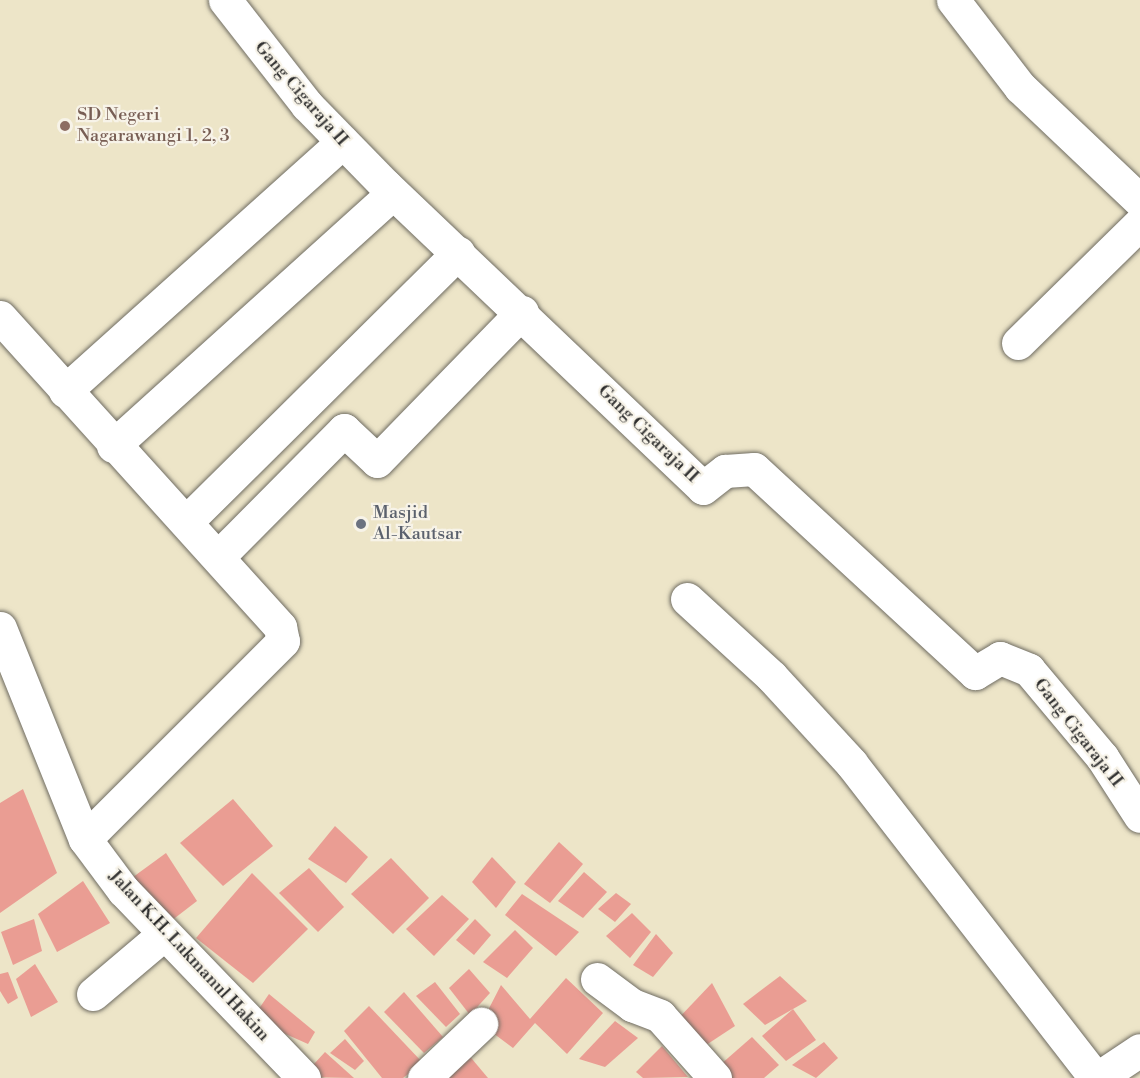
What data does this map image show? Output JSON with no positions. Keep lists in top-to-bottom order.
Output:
{
  "streets": {
    "street": ["Gang Cigaraja II", "Jalan K.H. Lukmanul Hakim"]
  },
  "places": ["SD Negeri Nagarawangi 1, 2, 3", "Masjid Al-Kautsar"]
}
